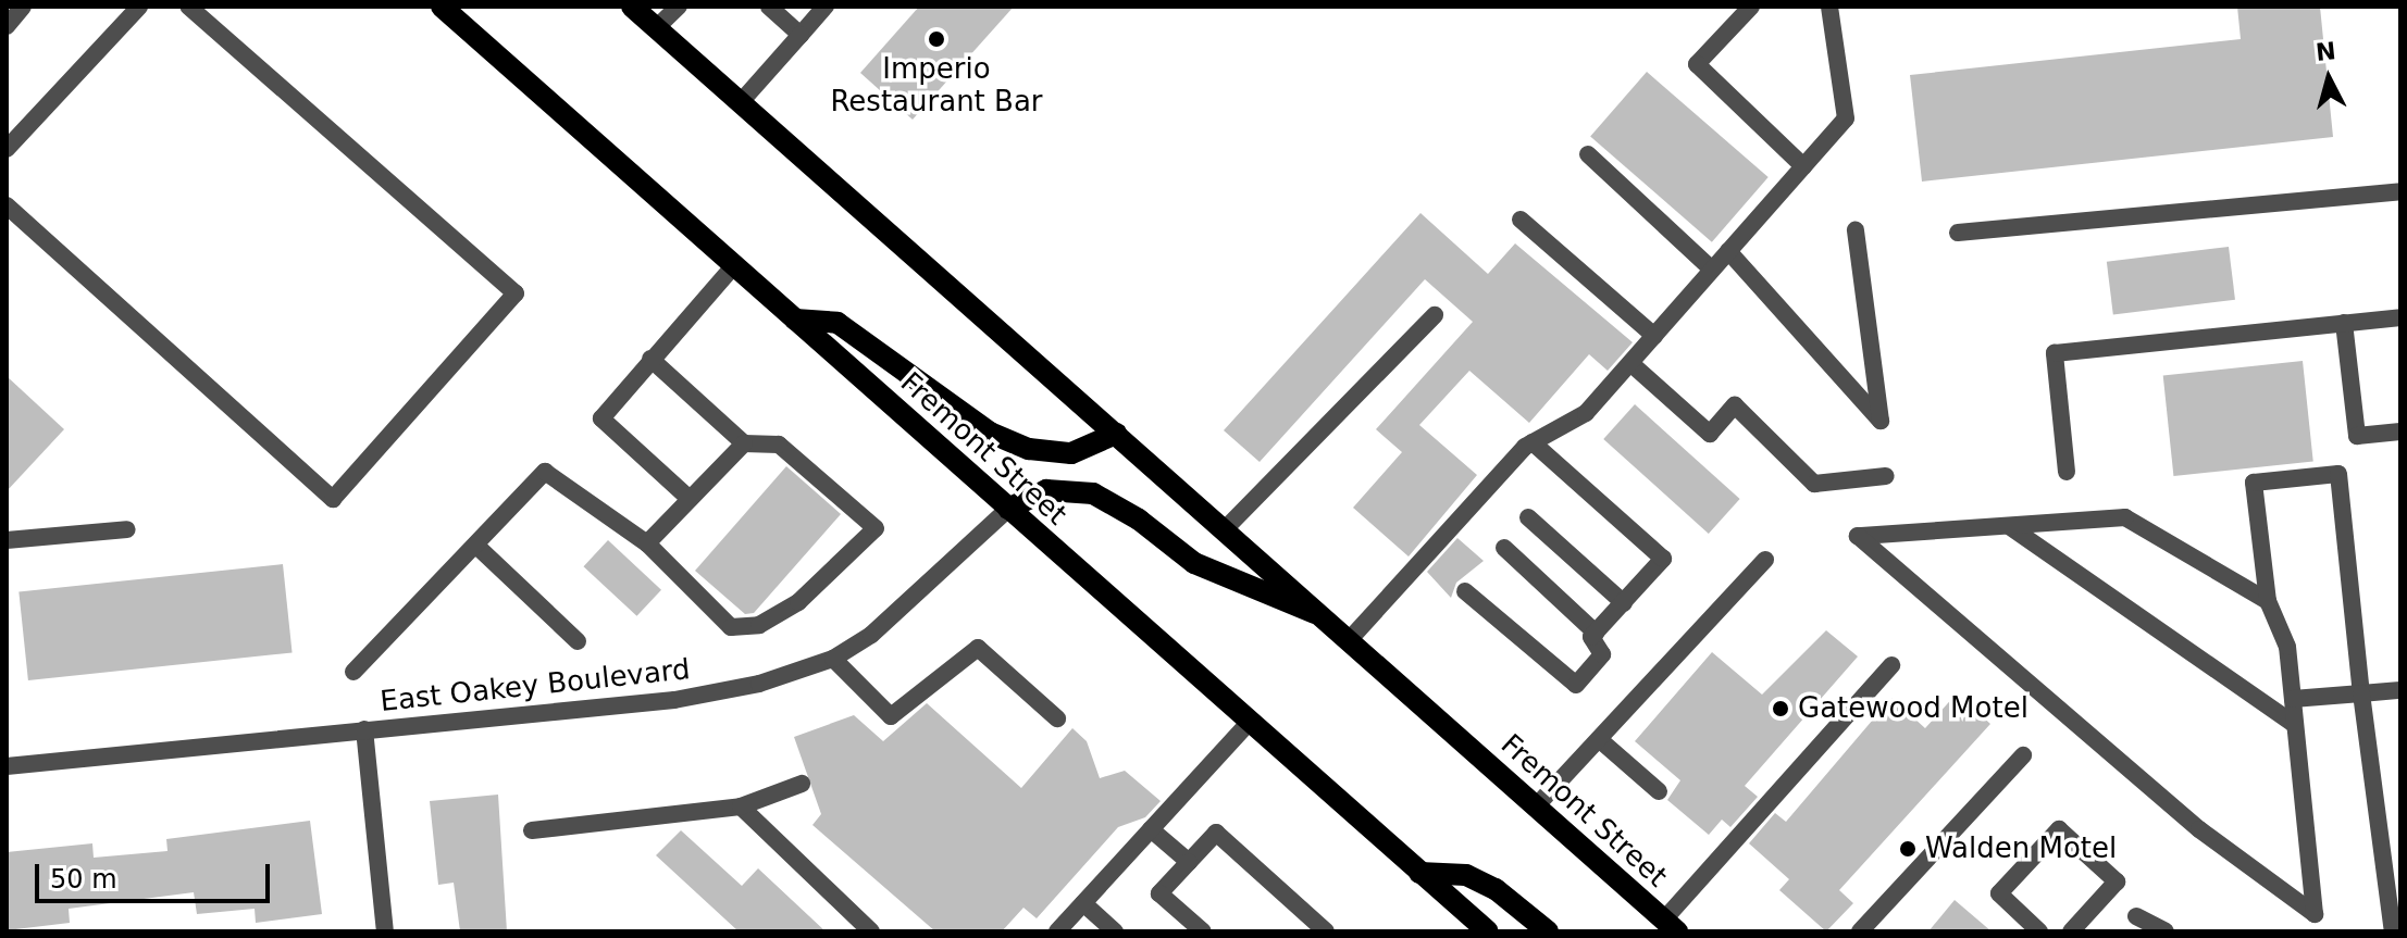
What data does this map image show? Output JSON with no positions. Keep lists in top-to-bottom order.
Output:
{
  "streets": {
    "main road": ["Fremont Street"],
    "street": ["East Oakey Boulevard"]
  },
  "crossings": [
    ["Fremont Street", "East Oakey Boulevard"]
  ],
  "places": ["Imperio Restaurant Bar", "Gatewood Motel", "Walden Motel"],
  "scale_bar": "50 m",
  "north": "top"
}
